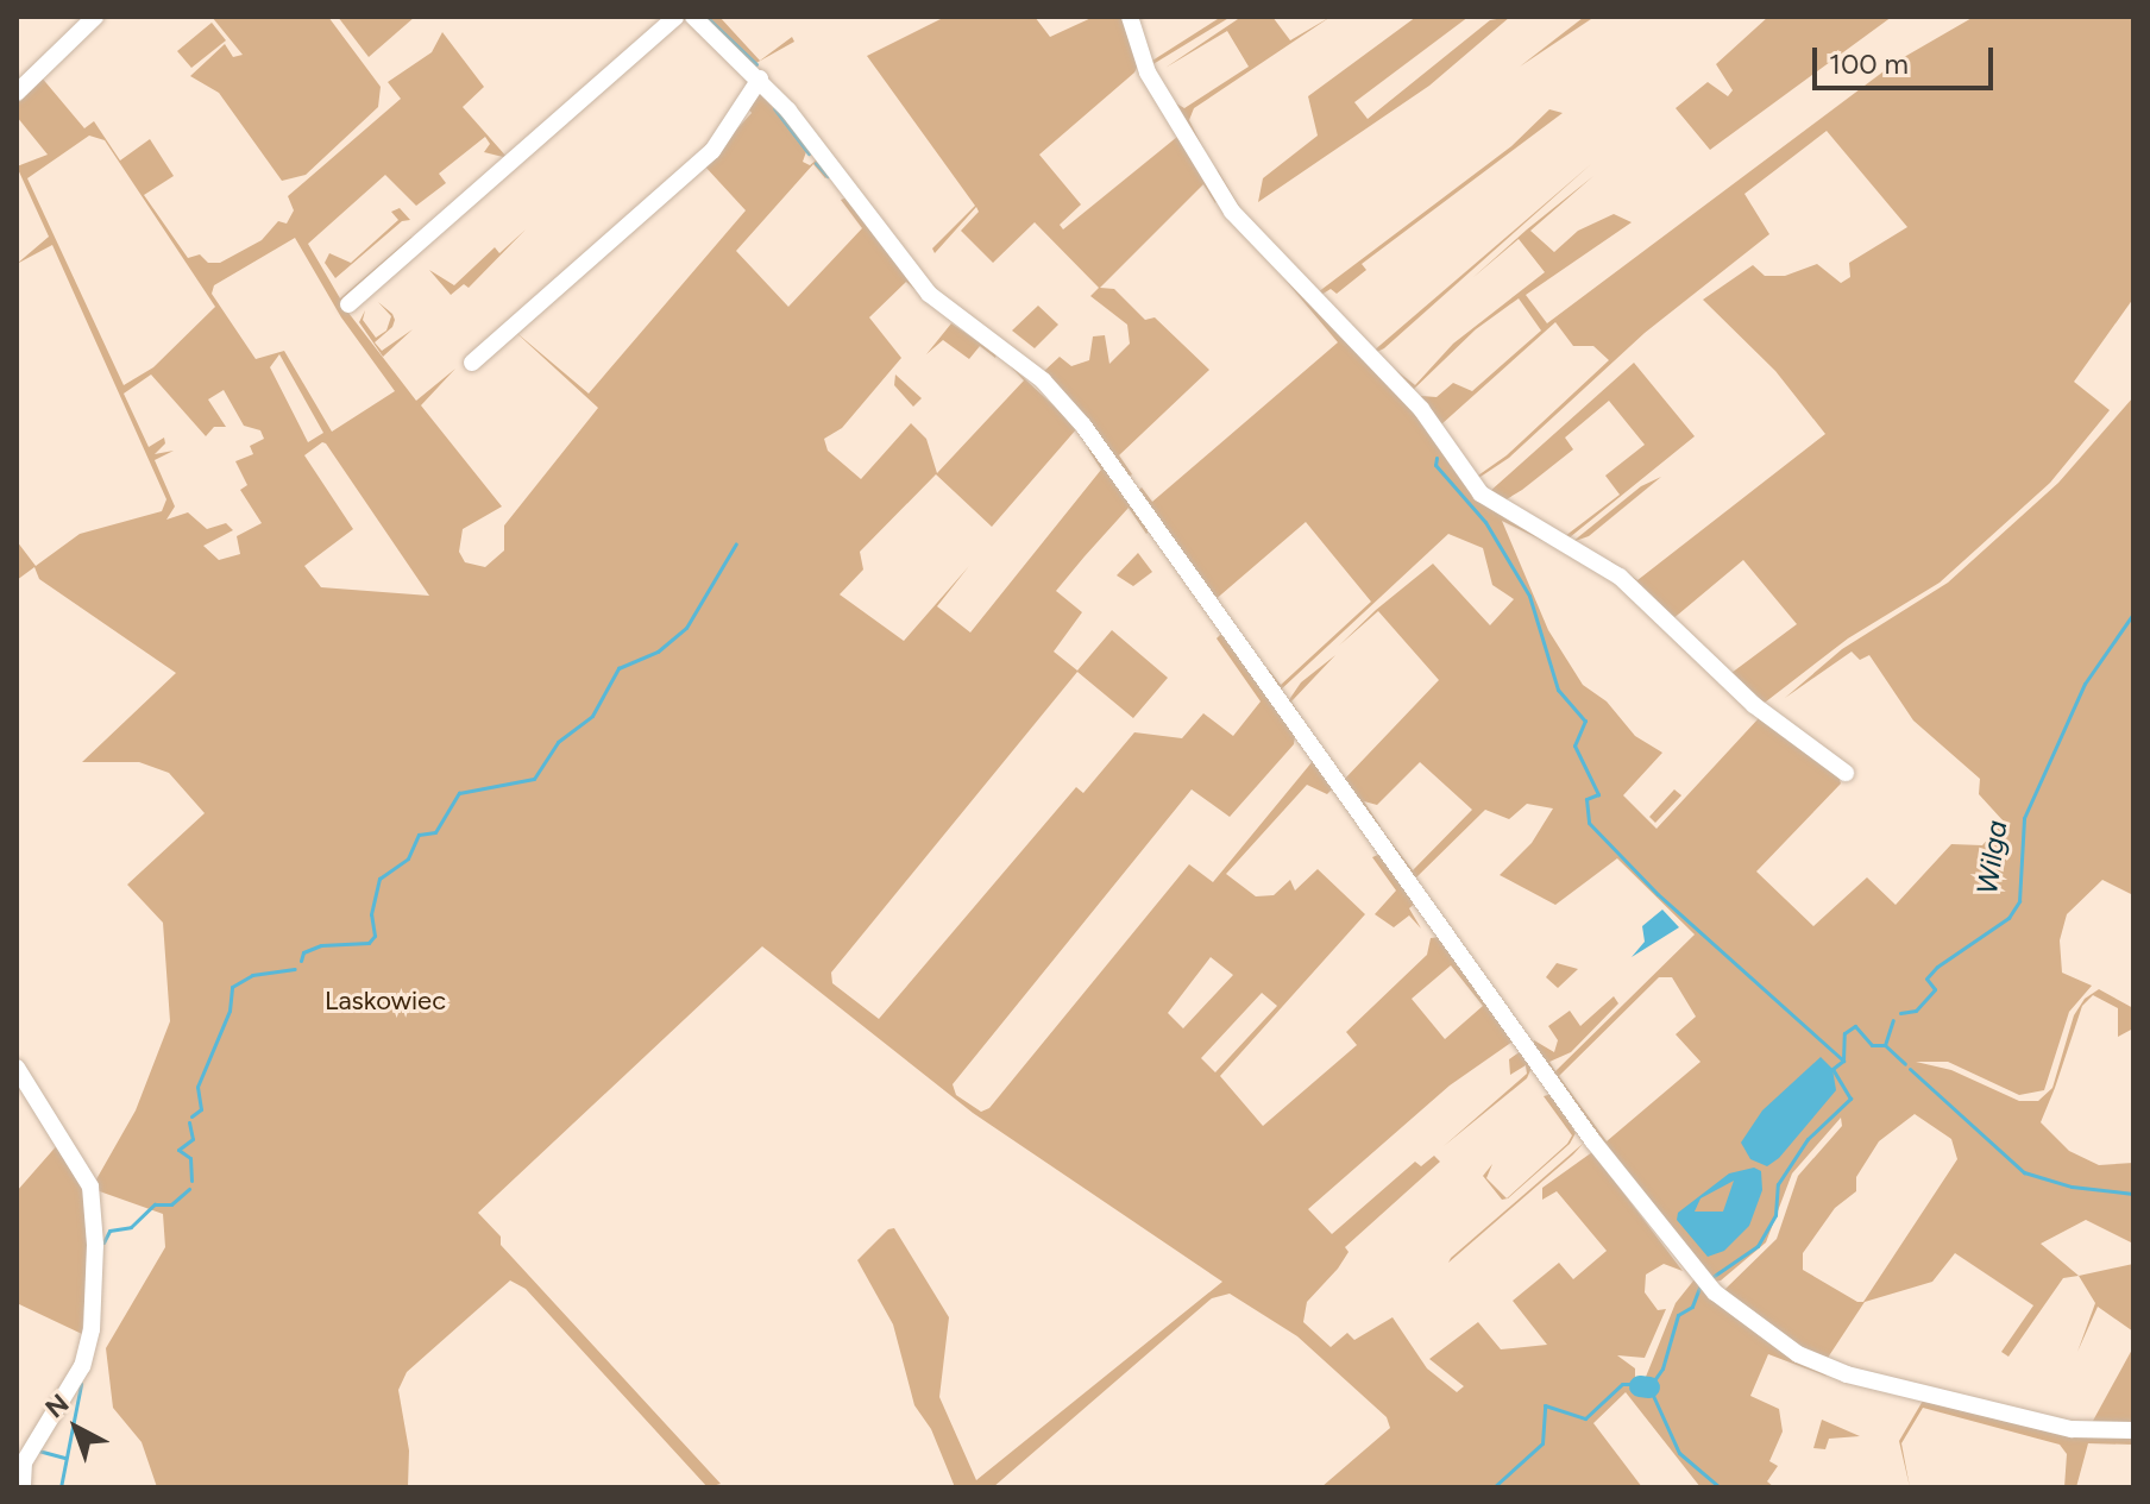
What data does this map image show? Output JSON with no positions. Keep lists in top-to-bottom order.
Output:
{
  "water": ["Wilga"],
  "parks": ["Laskowiec"],
  "scale_bar": "100 m",
  "north": "top left"
}
